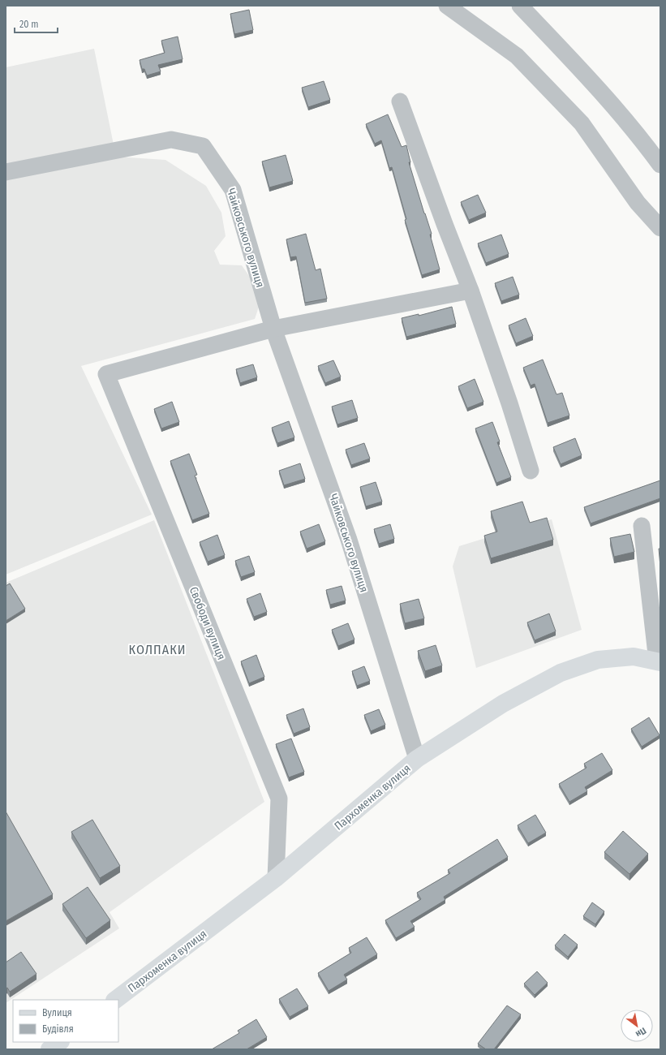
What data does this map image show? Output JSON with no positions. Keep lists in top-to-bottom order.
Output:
{
  "streets": {
    "main road": ["Пархоменка вулиця"],
    "street": ["Чайковського вулиця", "Свободи вулиця"]
  },
  "crossings": [
    ["Чайковського вулиця", "Свободи вулиця"],
    ["Чайковського вулиця", "Пархоменка вулиця"],
    ["Свободи вулиця", "Пархоменка вулиця"]
  ],
  "districts": ["КОЛПАКИ"],
  "legend": ["Вулиця", "Будівля"],
  "scale_bar": "20 m",
  "north": "bottom right"
}
